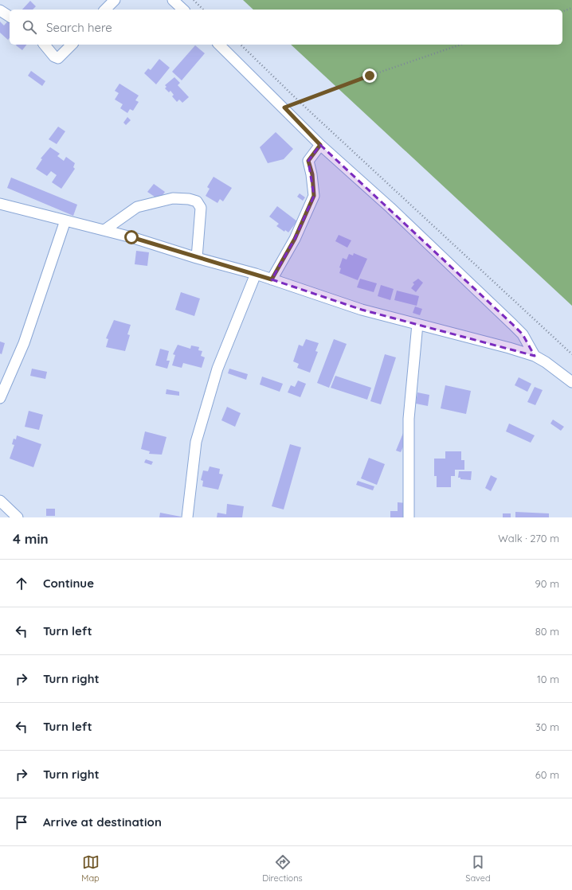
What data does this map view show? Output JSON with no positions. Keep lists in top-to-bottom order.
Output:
{
  "page": {
    "search": "Search here",
    "heading": ["4 min", "Walk · 270 m"],
    "list": [
      ["Continue", "90 m"],
      ["Turn left", "80 m"],
      ["Turn right", "10 m"],
      ["Turn left", "30 m"],
      ["Turn right", "60 m"],
      "Arrive at destination"
    ],
    "nav": ["Map", "Directions", "Saved"]
  }
}
